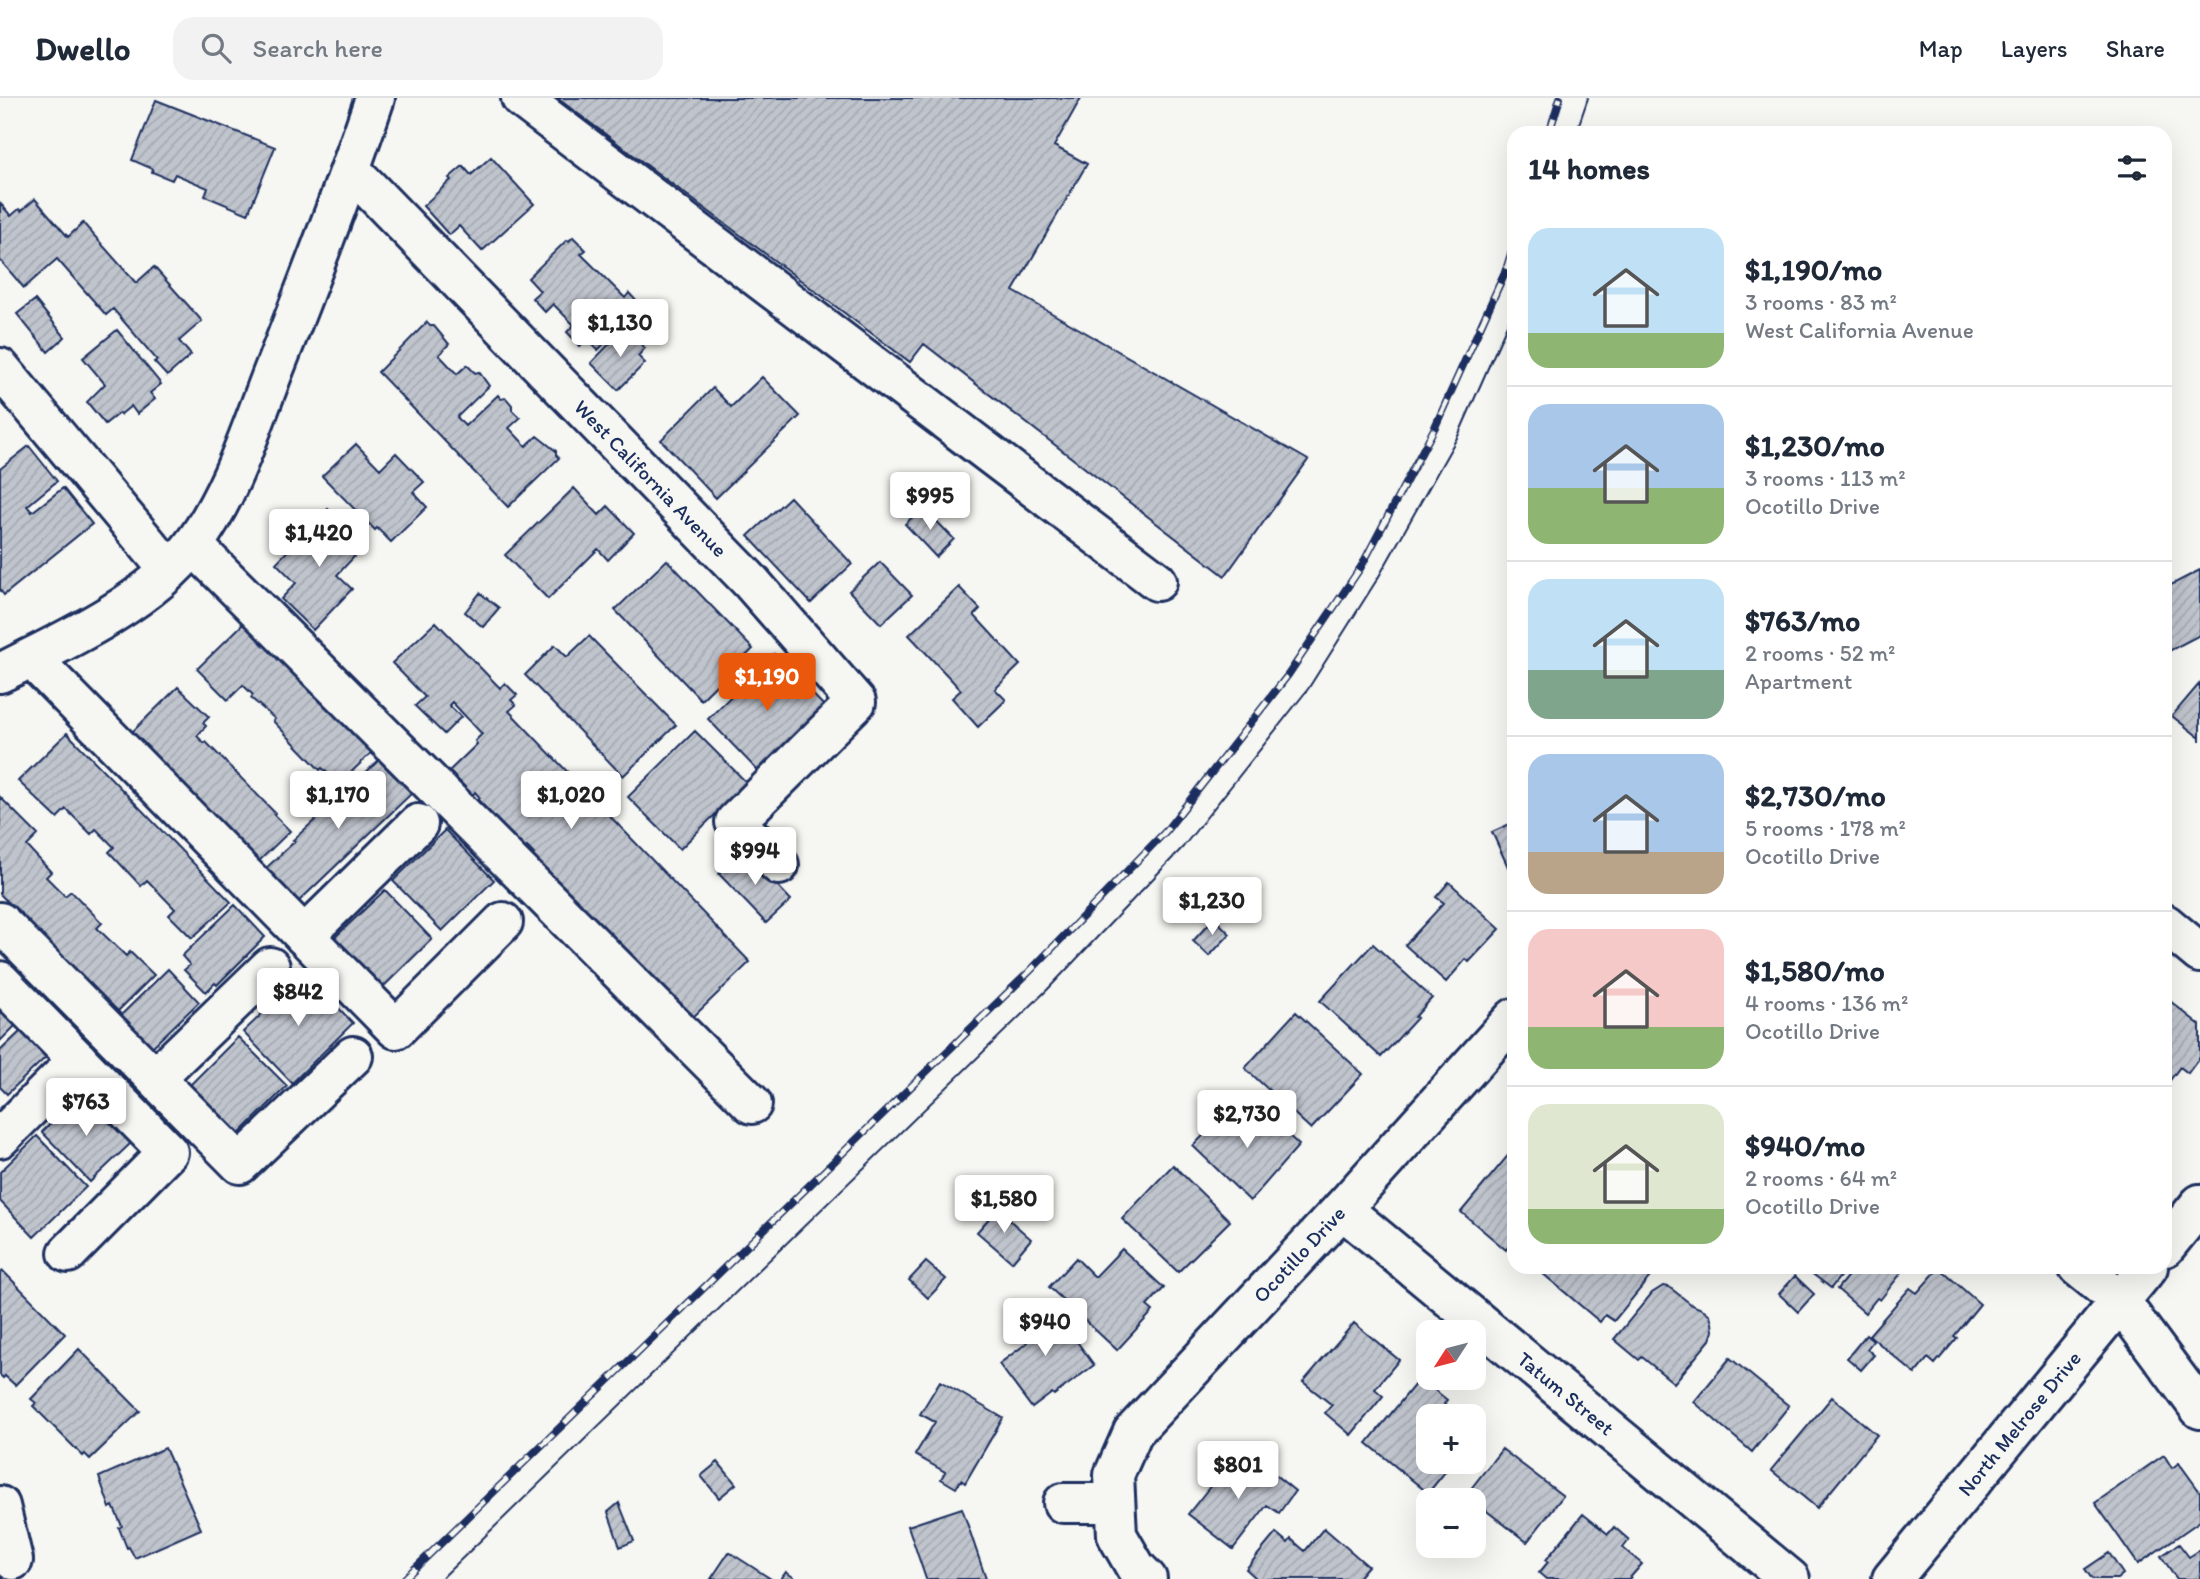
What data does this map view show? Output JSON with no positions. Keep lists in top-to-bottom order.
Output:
{
  "streets": {
    "street": [
      "West California Avenue",
      "Ocotillo Drive",
      "Tatum Street",
      "North Melrose Drive"
    ]
  },
  "crossings": [
    ["Ocotillo Drive", "Tatum Street"]
  ],
  "north": "bottom left",
  "page": {
    "header": "Dwello",
    "search": "Search here",
    "nav": ["Map", "Layers", "Share"],
    "heading": "14 homes",
    "list": [
      {
        "name": "$1,190/mo",
        "note": "3 rooms · 83 m² · West California Avenue"
      },
      {
        "name": "$1,230/mo",
        "note": "3 rooms · 113 m² · Ocotillo Drive"
      },
      {
        "name": "$763/mo",
        "note": "2 rooms · 52 m² · Apartment"
      },
      {
        "name": "$2,730/mo",
        "note": "5 rooms · 178 m² · Ocotillo Drive"
      },
      {
        "name": "$1,580/mo",
        "note": "4 rooms · 136 m² · Ocotillo Drive"
      },
      {
        "name": "$940/mo",
        "note": "2 rooms · 64 m² · Ocotillo Drive"
      }
    ],
    "price": [
      "$1,130",
      "$995",
      "$1,420",
      "$1,190",
      "$1,170",
      "$1,020",
      "$994",
      "$1,230",
      "$842",
      "$763",
      "$2,730",
      "$1,580",
      "$940",
      "$801"
    ],
    "map_buttons": ["+", "−"]
  }
}
